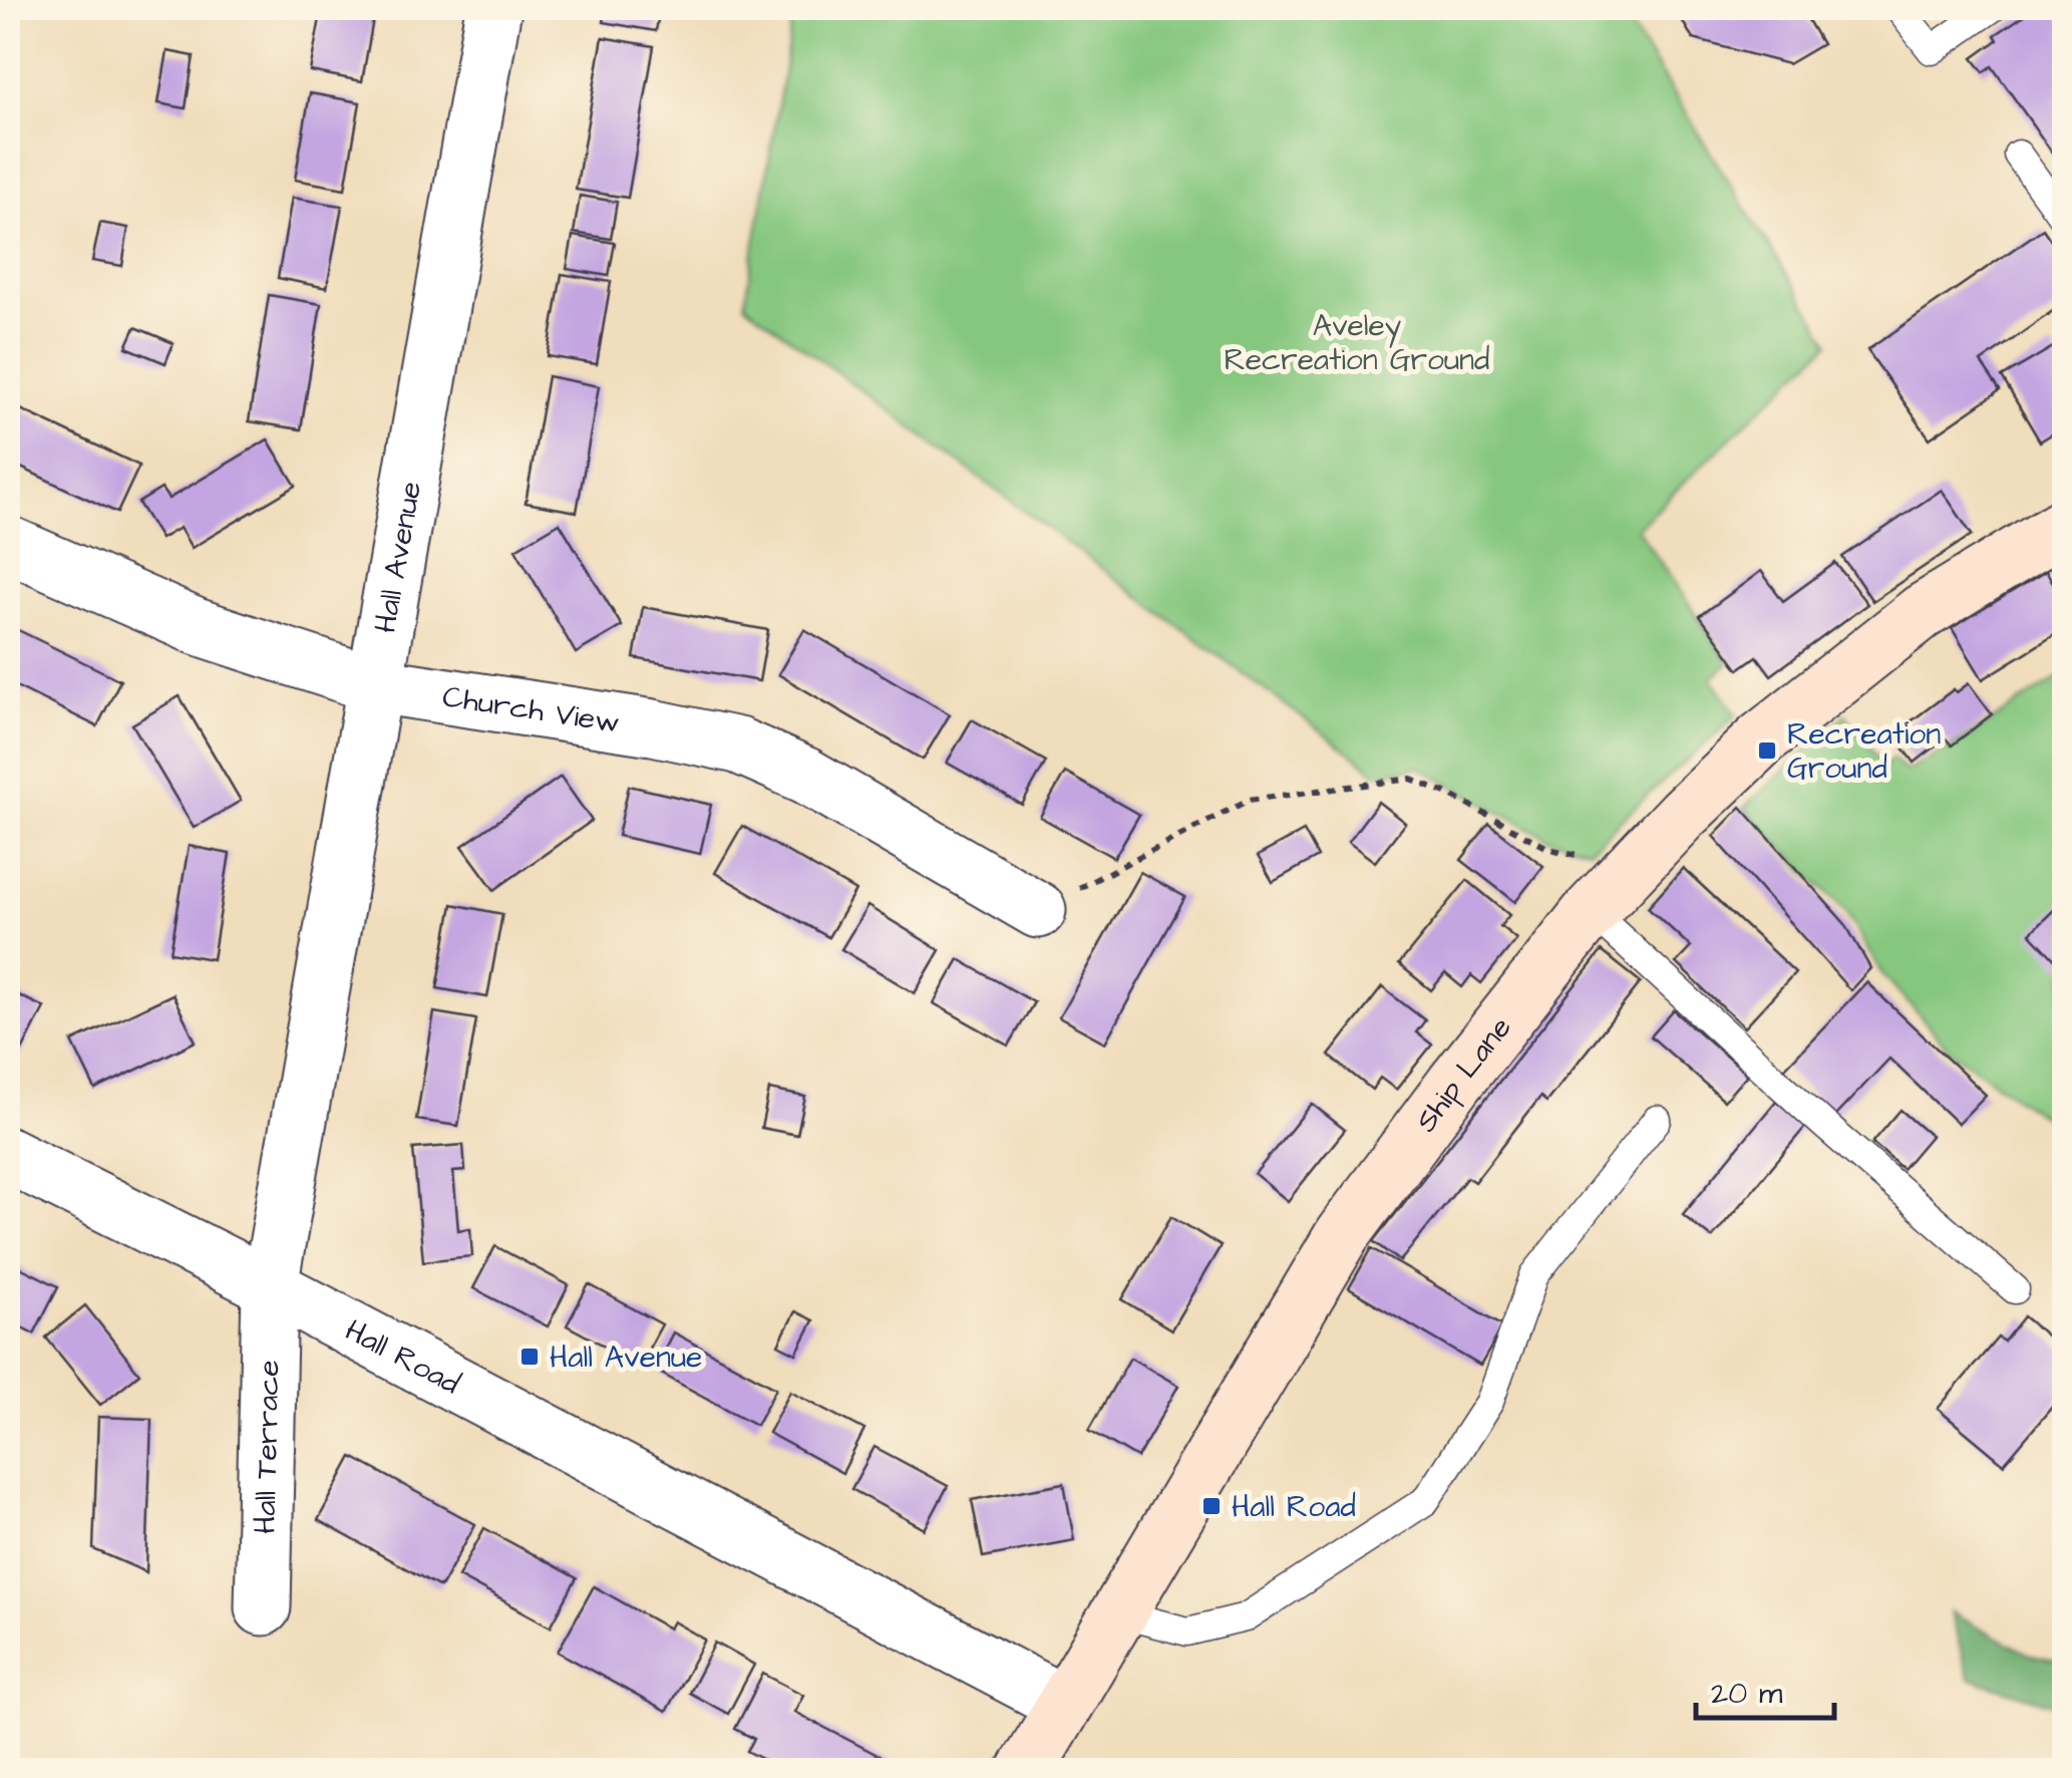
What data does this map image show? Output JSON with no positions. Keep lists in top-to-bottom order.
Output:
{
  "streets": {
    "street": [
      "Hall Avenue",
      "Church View",
      "Ship Lane",
      "Hall Road",
      "Hall Terrace"
    ]
  },
  "crossings": [
    ["Hall Avenue", "Church View"],
    ["Hall Avenue", "Hall Road"],
    ["Hall Avenue", "Hall Terrace"],
    ["Ship Lane", "Hall Road"],
    ["Hall Road", "Hall Terrace"]
  ],
  "parks": ["Aveley Recreation Ground"],
  "places": {
    "transit": ["Recreation Ground", "Hall Avenue", "Hall Road"]
  },
  "scale_bar": "20 m"
}
